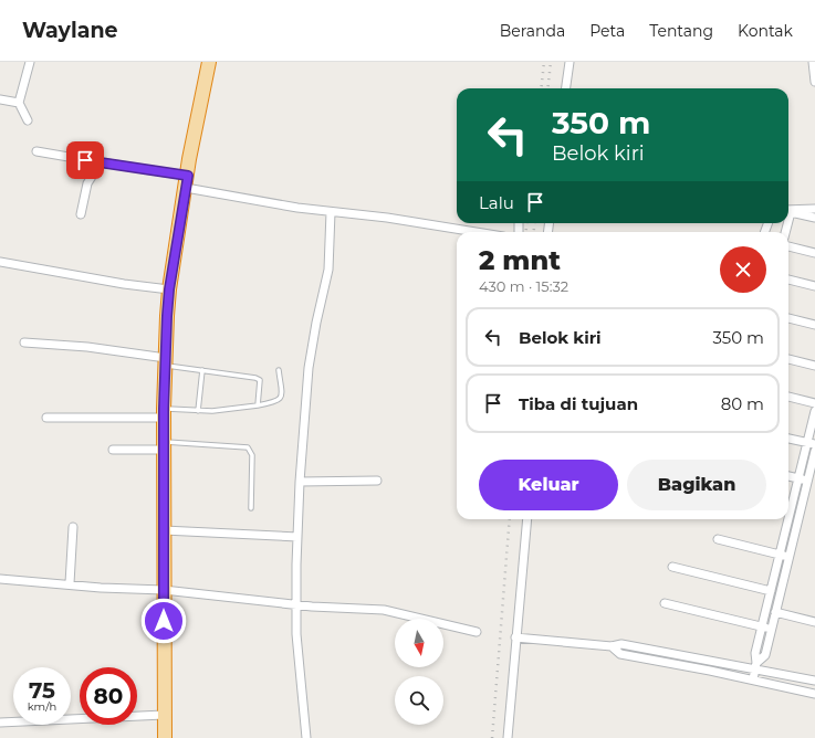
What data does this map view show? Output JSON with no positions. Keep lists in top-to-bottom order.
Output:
{
  "north": "bottom",
  "page": {
    "header": "Waylane",
    "nav": [
      "Beranda",
      "Peta",
      "Tentang",
      "Kontak"
    ],
    "turn": ["350 m", "Belok kiri"],
    "then": "Lalu",
    "heading": ["2 mnt", "430 m · 15:32"],
    "list": [
      {
        "name": "Belok kiri",
        "value": "350 m"
      },
      {
        "name": "Tiba di tujuan",
        "value": "80 m"
      }
    ],
    "buttons": ["Keluar", "Bagikan"],
    "speed": "75 km/h",
    "limit": "80"
  }
}
